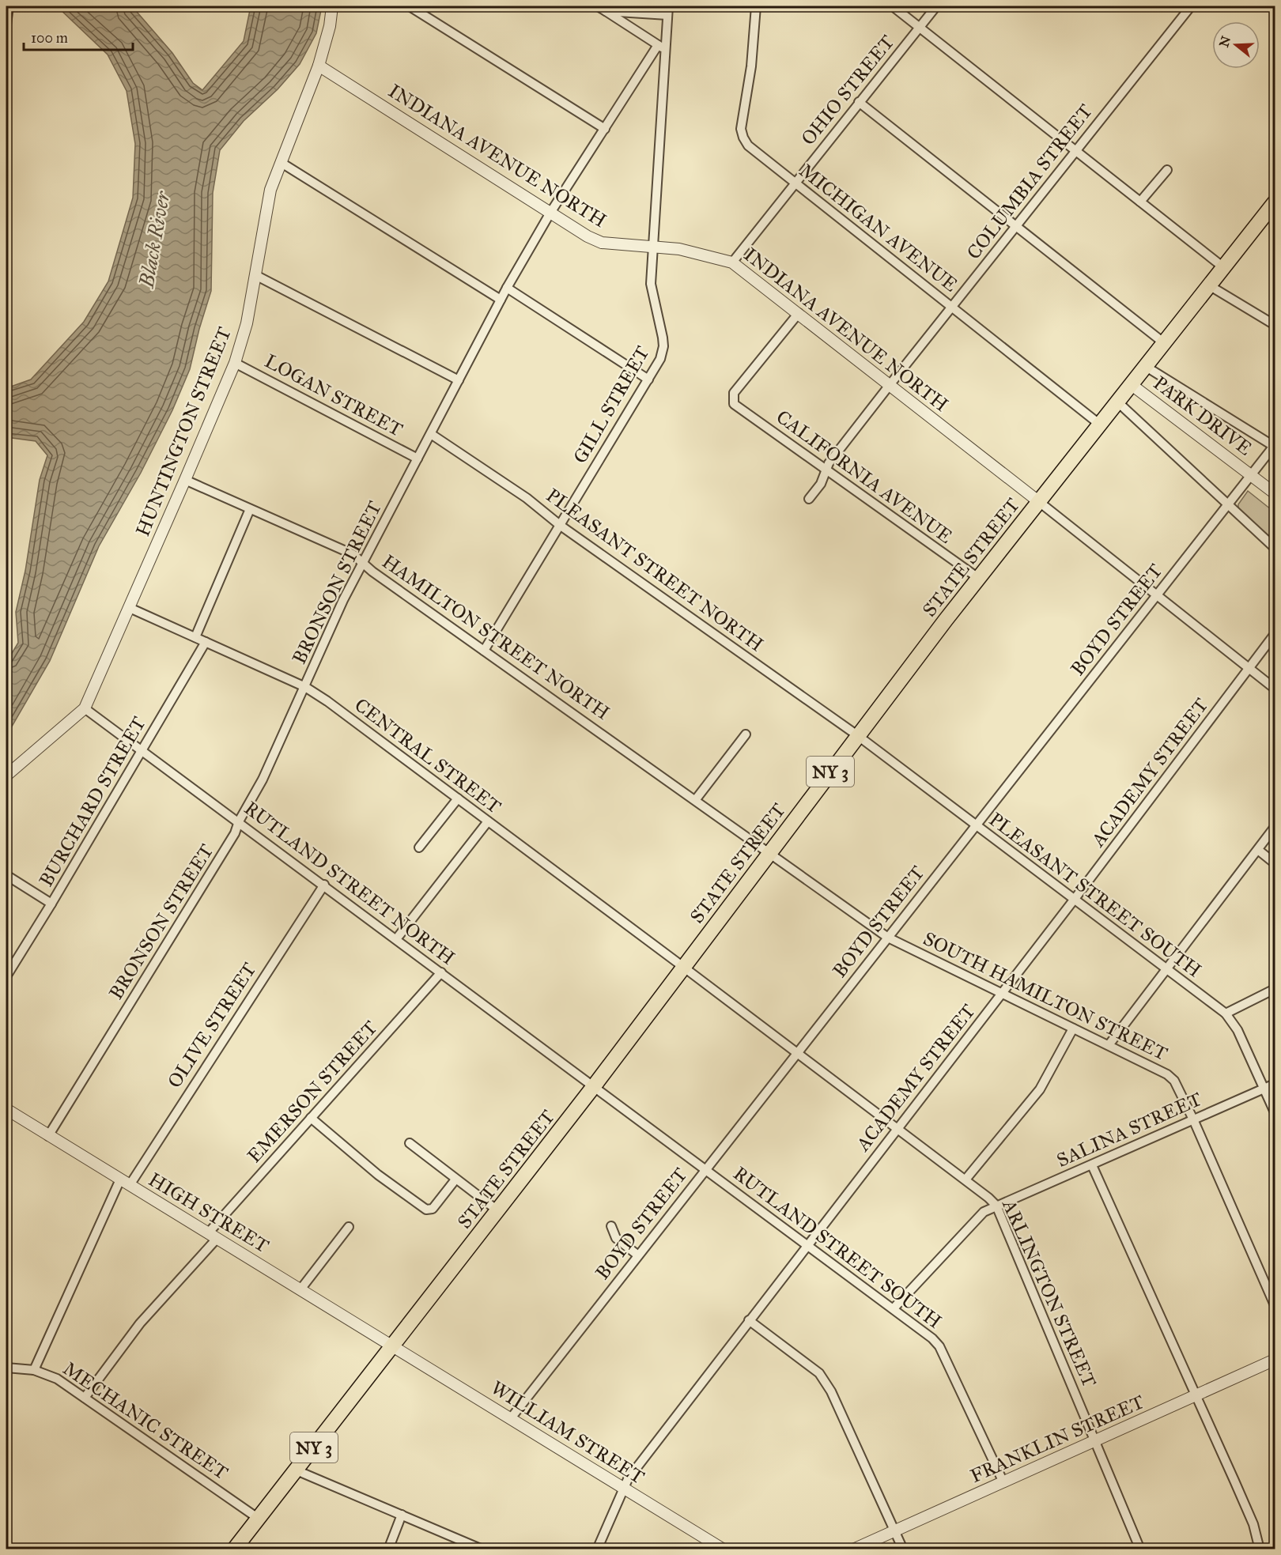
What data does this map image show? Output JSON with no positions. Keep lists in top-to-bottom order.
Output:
{
  "streets": {
    "highway": ["STATE STREET", "NY 3"],
    "street": [
      "OHIO STREET",
      "INDIANA AVENUE NORTH",
      "COLUMBIA STREET",
      "MICHIGAN AVENUE",
      "LOGAN STREET",
      "GILL STREET",
      "PARK DRIVE",
      "HUNTINGTON STREET",
      "CALIFORNIA AVENUE",
      "PLEASANT STREET NORTH",
      "BRONSON STREET",
      "BOYD STREET",
      "HAMILTON STREET NORTH",
      "CENTRAL STREET",
      "ACADEMY STREET",
      "BURCHARD STREET",
      "RUTLAND STREET NORTH",
      "PLEASANT STREET SOUTH",
      "SOUTH HAMILTON STREET",
      "OLIVE STREET",
      "EMERSON STREET",
      "SALINA STREET",
      "HIGH STREET",
      "RUTLAND STREET SOUTH",
      "ARLINGTON STREET",
      "MECHANIC STREET",
      "WILLIAM STREET",
      "FRANKLIN STREET"
    ]
  },
  "crossings": [
    ["OHIO STREET", "INDIANA AVENUE NORTH"],
    ["OHIO STREET", "MICHIGAN AVENUE"],
    ["INDIANA AVENUE NORTH", "COLUMBIA STREET"],
    ["INDIANA AVENUE NORTH", "GILL STREET"],
    ["INDIANA AVENUE NORTH", "HUNTINGTON STREET"],
    ["INDIANA AVENUE NORTH", "CALIFORNIA AVENUE"],
    ["INDIANA AVENUE NORTH", "STATE STREET"],
    ["INDIANA AVENUE NORTH", "BRONSON STREET"],
    ["COLUMBIA STREET", "MICHIGAN AVENUE"],
    ["COLUMBIA STREET", "CALIFORNIA AVENUE"],
    ["MICHIGAN AVENUE", "STATE STREET"],
    ["LOGAN STREET", "HUNTINGTON STREET"],
    ["LOGAN STREET", "BRONSON STREET"],
    ["GILL STREET", "PLEASANT STREET NORTH"],
    ["GILL STREET", "HAMILTON STREET NORTH"],
    ["PARK DRIVE", "STATE STREET"],
    ["PARK DRIVE", "BOYD STREET"],
    ["HUNTINGTON STREET", "HAMILTON STREET NORTH"],
    ["HUNTINGTON STREET", "CENTRAL STREET"],
    ["HUNTINGTON STREET", "RUTLAND STREET NORTH"],
    ["CALIFORNIA AVENUE", "STATE STREET"],
    ["STATE STREET", "PLEASANT STREET NORTH"],
    ["STATE STREET", "HAMILTON STREET NORTH"],
    ["STATE STREET", "CENTRAL STREET"],
    ["STATE STREET", "RUTLAND STREET NORTH"],
    ["STATE STREET", "PLEASANT STREET SOUTH"],
    ["STATE STREET", "SOUTH HAMILTON STREET"],
    ["STATE STREET", "HIGH STREET"],
    ["STATE STREET", "RUTLAND STREET SOUTH"],
    ["STATE STREET", "ARLINGTON STREET"],
    ["STATE STREET", "MECHANIC STREET"],
    ["STATE STREET", "WILLIAM STREET"],
    ["PLEASANT STREET NORTH", "BRONSON STREET"],
    ["PLEASANT STREET NORTH", "PLEASANT STREET SOUTH"],
    ["BRONSON STREET", "HAMILTON STREET NORTH"],
    ["BRONSON STREET", "CENTRAL STREET"],
    ["BRONSON STREET", "RUTLAND STREET NORTH"],
    ["BRONSON STREET", "HIGH STREET"],
    ["BOYD STREET", "PLEASANT STREET SOUTH"],
    ["BOYD STREET", "SOUTH HAMILTON STREET"],
    ["BOYD STREET", "RUTLAND STREET SOUTH"],
    ["BOYD STREET", "ARLINGTON STREET"],
    ["BOYD STREET", "WILLIAM STREET"],
    ["HAMILTON STREET NORTH", "SOUTH HAMILTON STREET"],
    ["CENTRAL STREET", "BURCHARD STREET"],
    ["CENTRAL STREET", "ARLINGTON STREET"],
    ["ACADEMY STREET", "PLEASANT STREET SOUTH"],
    ["ACADEMY STREET", "SOUTH HAMILTON STREET"],
    ["ACADEMY STREET", "RUTLAND STREET SOUTH"],
    ["ACADEMY STREET", "ARLINGTON STREET"],
    ["ACADEMY STREET", "WILLIAM STREET"],
    ["BURCHARD STREET", "RUTLAND STREET NORTH"],
    ["RUTLAND STREET NORTH", "OLIVE STREET"],
    ["RUTLAND STREET NORTH", "EMERSON STREET"],
    ["RUTLAND STREET NORTH", "RUTLAND STREET SOUTH"],
    ["PLEASANT STREET SOUTH", "SALINA STREET"],
    ["SOUTH HAMILTON STREET", "SALINA STREET"],
    ["OLIVE STREET", "HIGH STREET"],
    ["OLIVE STREET", "MECHANIC STREET"],
    ["EMERSON STREET", "HIGH STREET"],
    ["EMERSON STREET", "MECHANIC STREET"],
    ["SALINA STREET", "RUTLAND STREET SOUTH"],
    ["SALINA STREET", "ARLINGTON STREET"],
    ["HIGH STREET", "WILLIAM STREET"],
    ["RUTLAND STREET SOUTH", "FRANKLIN STREET"],
    ["ARLINGTON STREET", "FRANKLIN STREET"]
  ],
  "water": ["Black River"],
  "scale_bar": "100 m",
  "north": "left"
}
